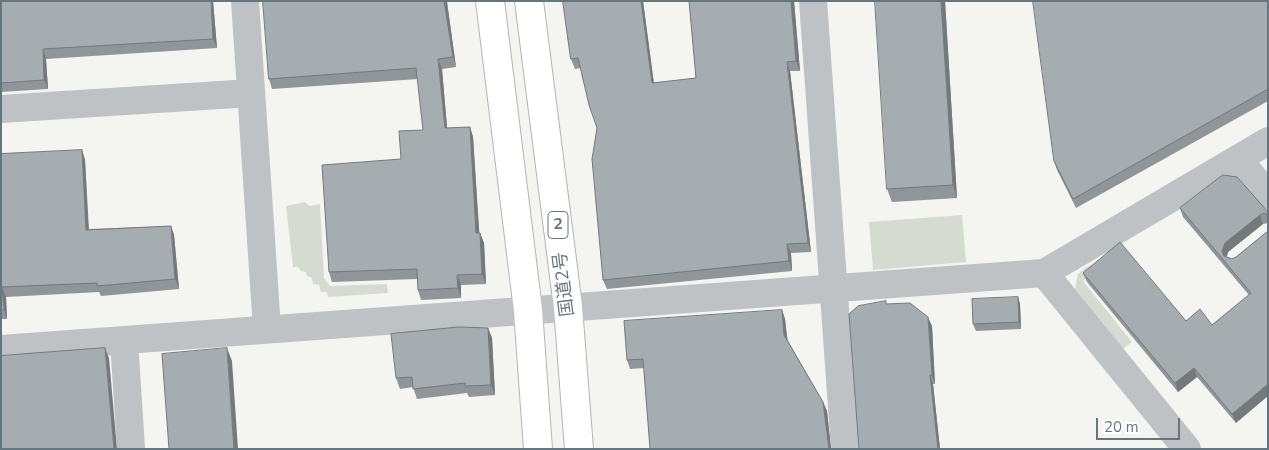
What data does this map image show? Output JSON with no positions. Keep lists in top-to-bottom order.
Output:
{
  "streets": {
    "highway": ["2", "国道2号"]
  },
  "scale_bar": "20 m"
}
